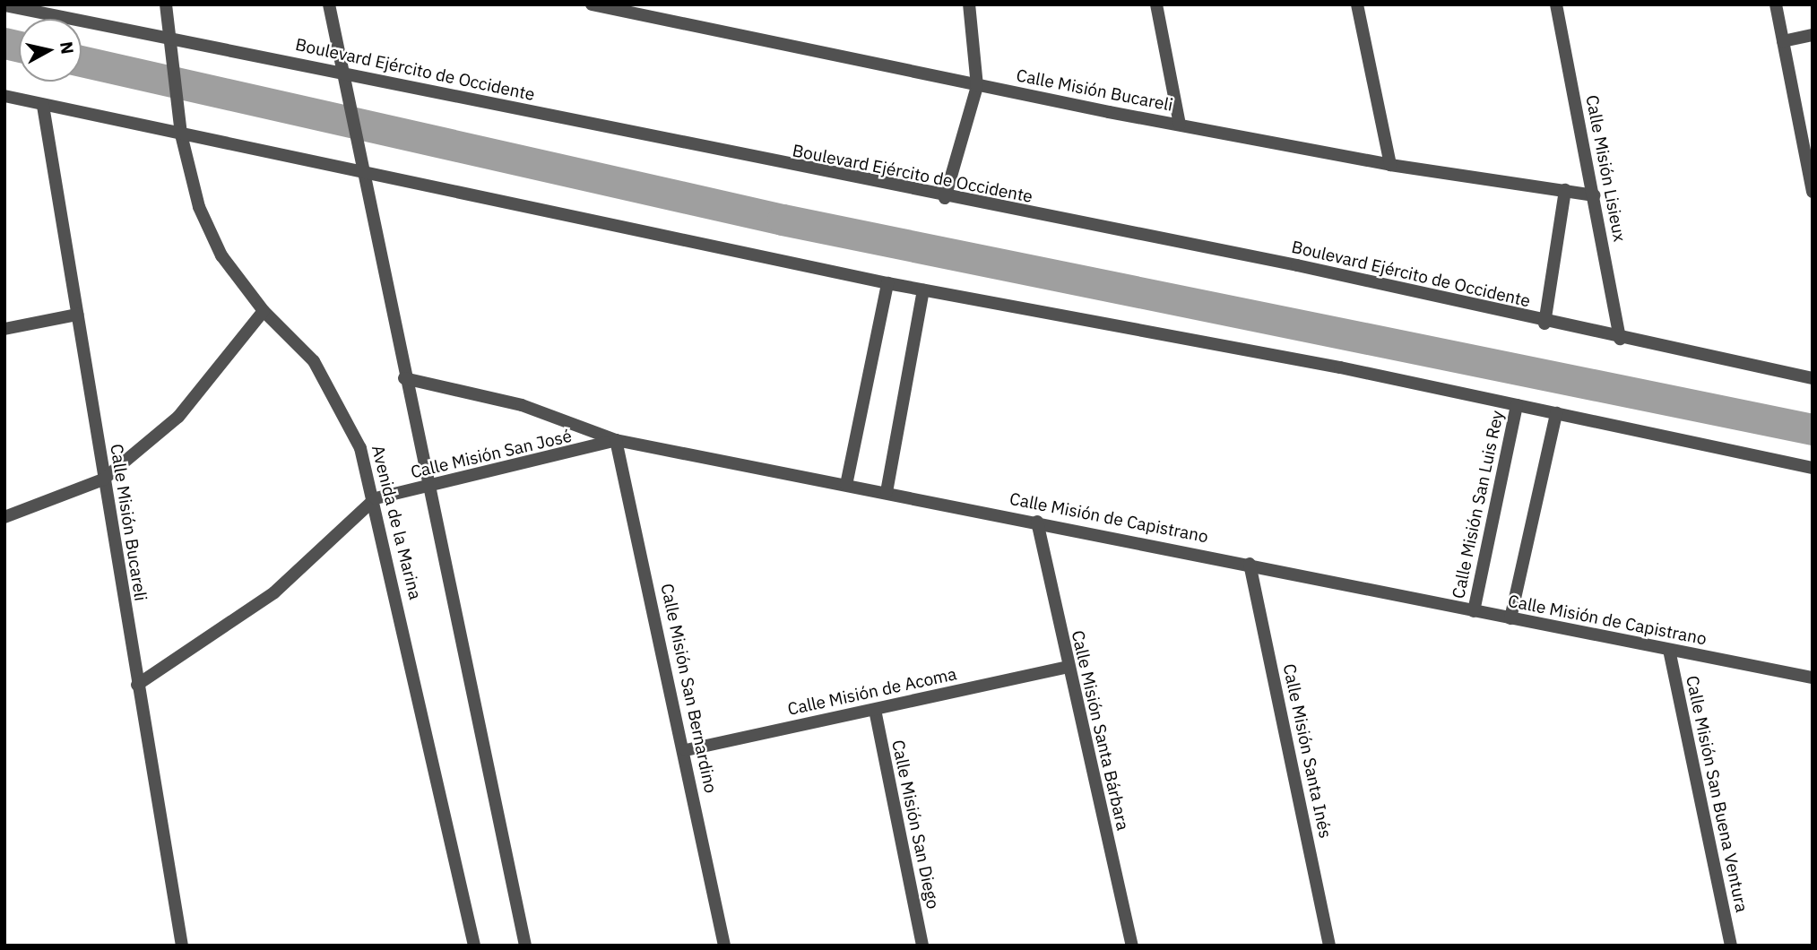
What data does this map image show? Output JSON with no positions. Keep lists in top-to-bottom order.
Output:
{
  "streets": {
    "street": [
      "Boulevard Ejército de Occidente",
      "Calle Misión Bucareli",
      "Calle Misión Lisieux",
      "Calle Misión San José",
      "Calle Misión San Luis Rey",
      "Calle Misión de Capistrano",
      "Avenida de la Marina",
      "Calle Misión San Bernardino",
      "Calle Misión de Acoma",
      "Calle Misión Santa Bárbara",
      "Calle Misión Santa Inés",
      "Calle Misión San Buena Ventura",
      "Calle Misión San Diego"
    ]
  },
  "crossings": [
    ["Boulevard Ejército de Occidente", "Calle Misión Lisieux"],
    ["Boulevard Ejército de Occidente", "Avenida de la Marina"],
    ["Calle Misión Bucareli", "Calle Misión Lisieux"],
    ["Calle Misión Bucareli", "Calle Misión San José"],
    ["Calle Misión San José", "Calle Misión de Capistrano"],
    ["Calle Misión San José", "Avenida de la Marina"],
    ["Calle Misión San José", "Calle Misión San Bernardino"],
    ["Calle Misión San Luis Rey", "Calle Misión de Capistrano"],
    ["Calle Misión de Capistrano", "Calle Misión San Bernardino"],
    ["Calle Misión de Capistrano", "Calle Misión Santa Bárbara"],
    ["Calle Misión de Capistrano", "Calle Misión Santa Inés"],
    ["Calle Misión de Capistrano", "Calle Misión San Buena Ventura"],
    ["Calle Misión San Bernardino", "Calle Misión de Acoma"],
    ["Calle Misión de Acoma", "Calle Misión Santa Bárbara"],
    ["Calle Misión de Acoma", "Calle Misión San Diego"]
  ],
  "north": "right"
}
